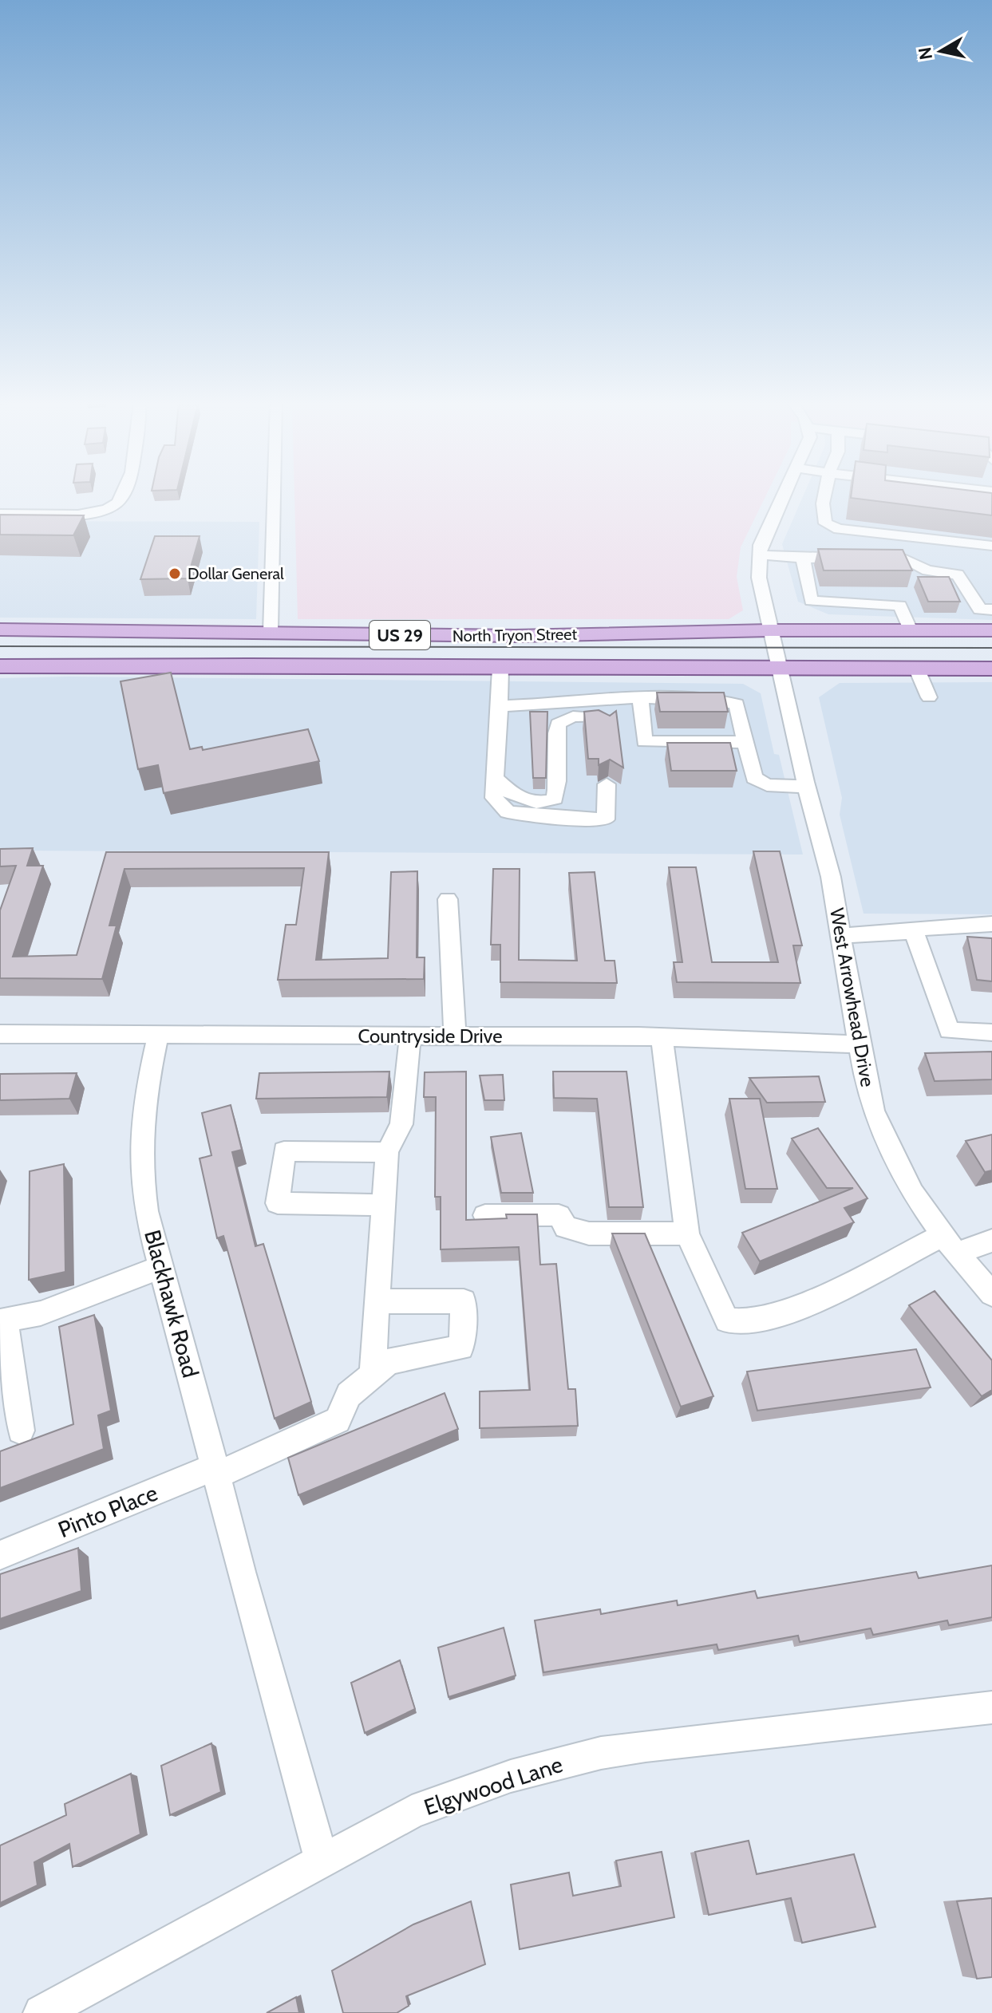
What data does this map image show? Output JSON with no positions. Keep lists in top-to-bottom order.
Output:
{
  "streets": {
    "main road": ["US 29", "North Tryon Street"],
    "street": [
      "West Arrowhead Drive",
      "Countryside Drive",
      "Blackhawk Road",
      "Pinto Place",
      "Elgywood Lane"
    ]
  },
  "crossings": [
    ["North Tryon Street", "West Arrowhead Drive"],
    ["West Arrowhead Drive", "Countryside Drive"],
    ["Countryside Drive", "Blackhawk Road"],
    ["Blackhawk Road", "Pinto Place"],
    ["Blackhawk Road", "Elgywood Lane"]
  ],
  "places": ["Dollar General"],
  "north": "left"
}
